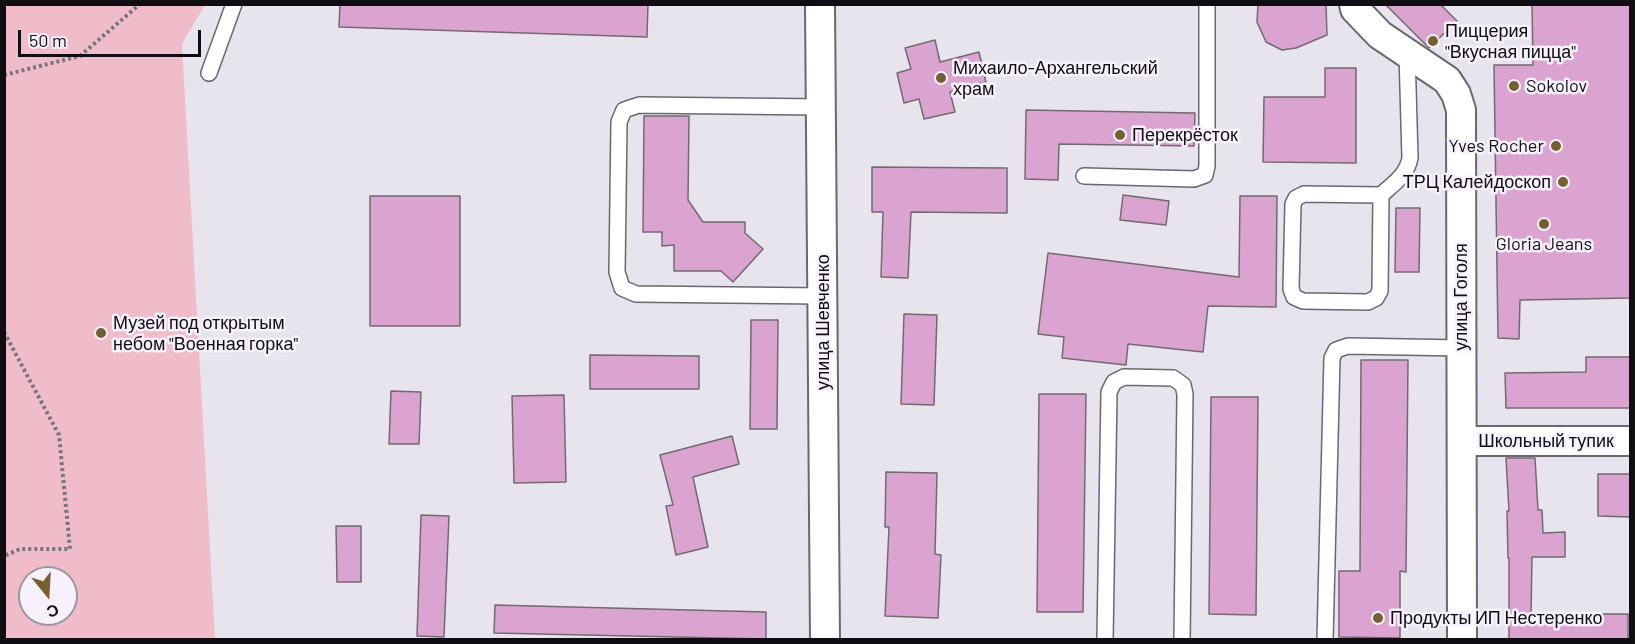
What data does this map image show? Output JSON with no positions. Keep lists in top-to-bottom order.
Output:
{
  "streets": {
    "street": ["улица Гоголя", "улица Шевченко", "Школьный тупик"]
  },
  "crossings": [
    ["улица Гоголя", "Школьный тупик"]
  ],
  "places": [
    "Пиццерия \"Вкусная пицца\"",
    "Михаило-Архангельский храм",
    "Sokolov",
    "Перекрёсток",
    "Yves Rocher",
    "ТРЦ Калейдоскоп",
    "Gloria Jeans",
    "Музей под открытым небом \"Военная горка\"",
    "Продукты ИП Нестеренко"
  ],
  "scale_bar": "50 m",
  "north": "bottom"
}
